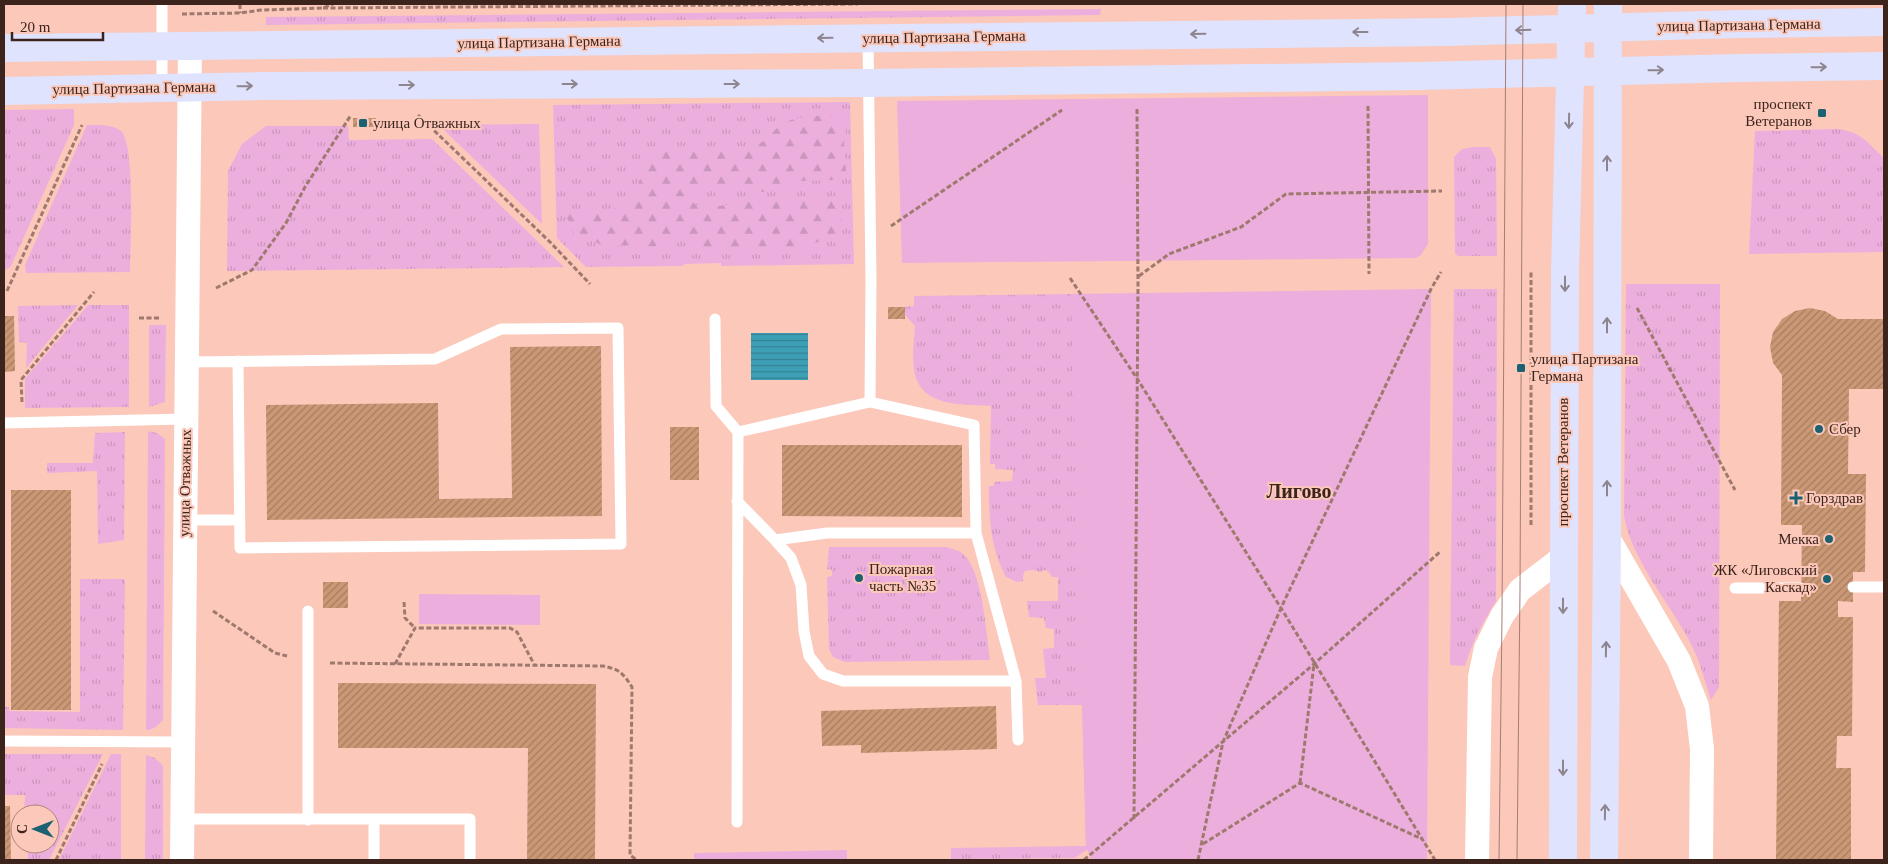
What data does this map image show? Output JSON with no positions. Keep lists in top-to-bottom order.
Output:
{
  "streets": {
    "main road": ["улица Партизана Германа", "проспект Ветеранов"],
    "street": ["улица Отважных"]
  },
  "crossings": [
    ["улица Партизана Германа", "проспект Ветеранов"],
    ["улица Партизана Германа", "улица Отважных"]
  ],
  "districts": ["Лигово"],
  "places": {
    "transit": ["проспект Ветеранов", "улица Отважных", "улица Партизана Германа"],
    "other": [
      "Сбер",
      "Мекка",
      "Пожарная часть №35",
      "ЖК «Лиговский Каскад»"
    ],
    "health": ["Горздрав"]
  },
  "scale_bar": "20 m",
  "north": "left"
}
